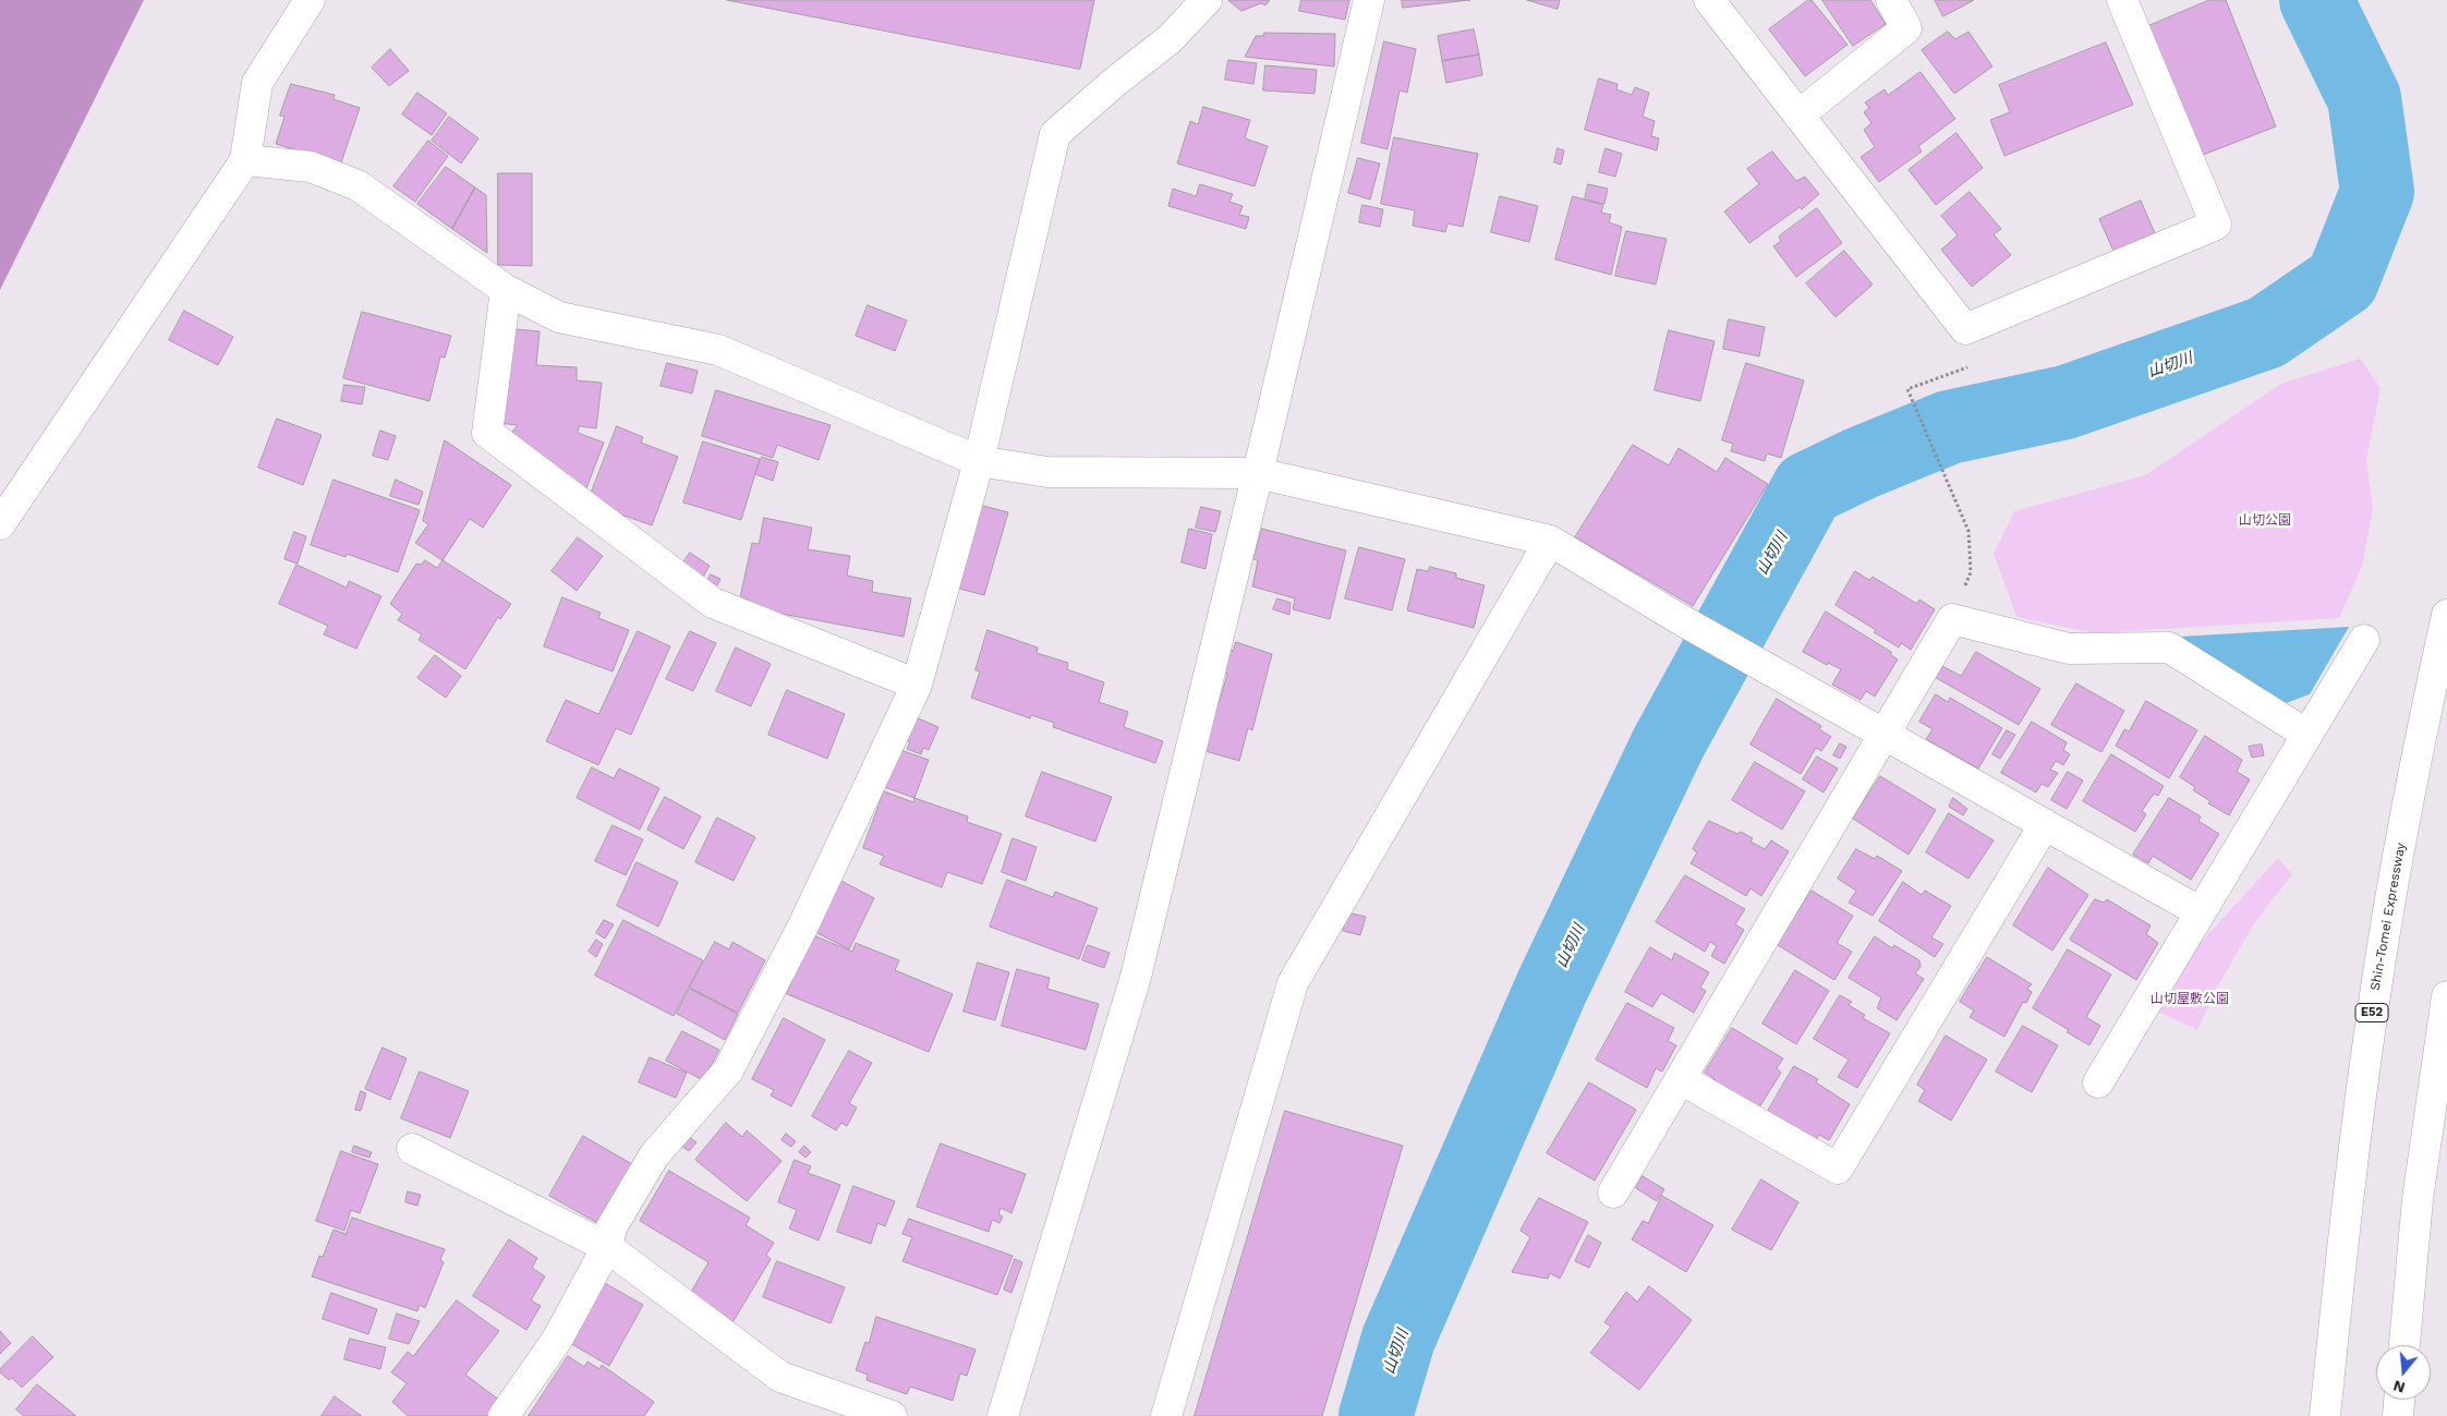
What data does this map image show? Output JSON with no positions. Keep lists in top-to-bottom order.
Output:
{
  "streets": {
    "main road": ["Shin-Tomei Expressway", "E52"]
  },
  "water": ["山切川"],
  "parks": ["山切公園", "山切屋敷公園"],
  "north": "bottom"
}
